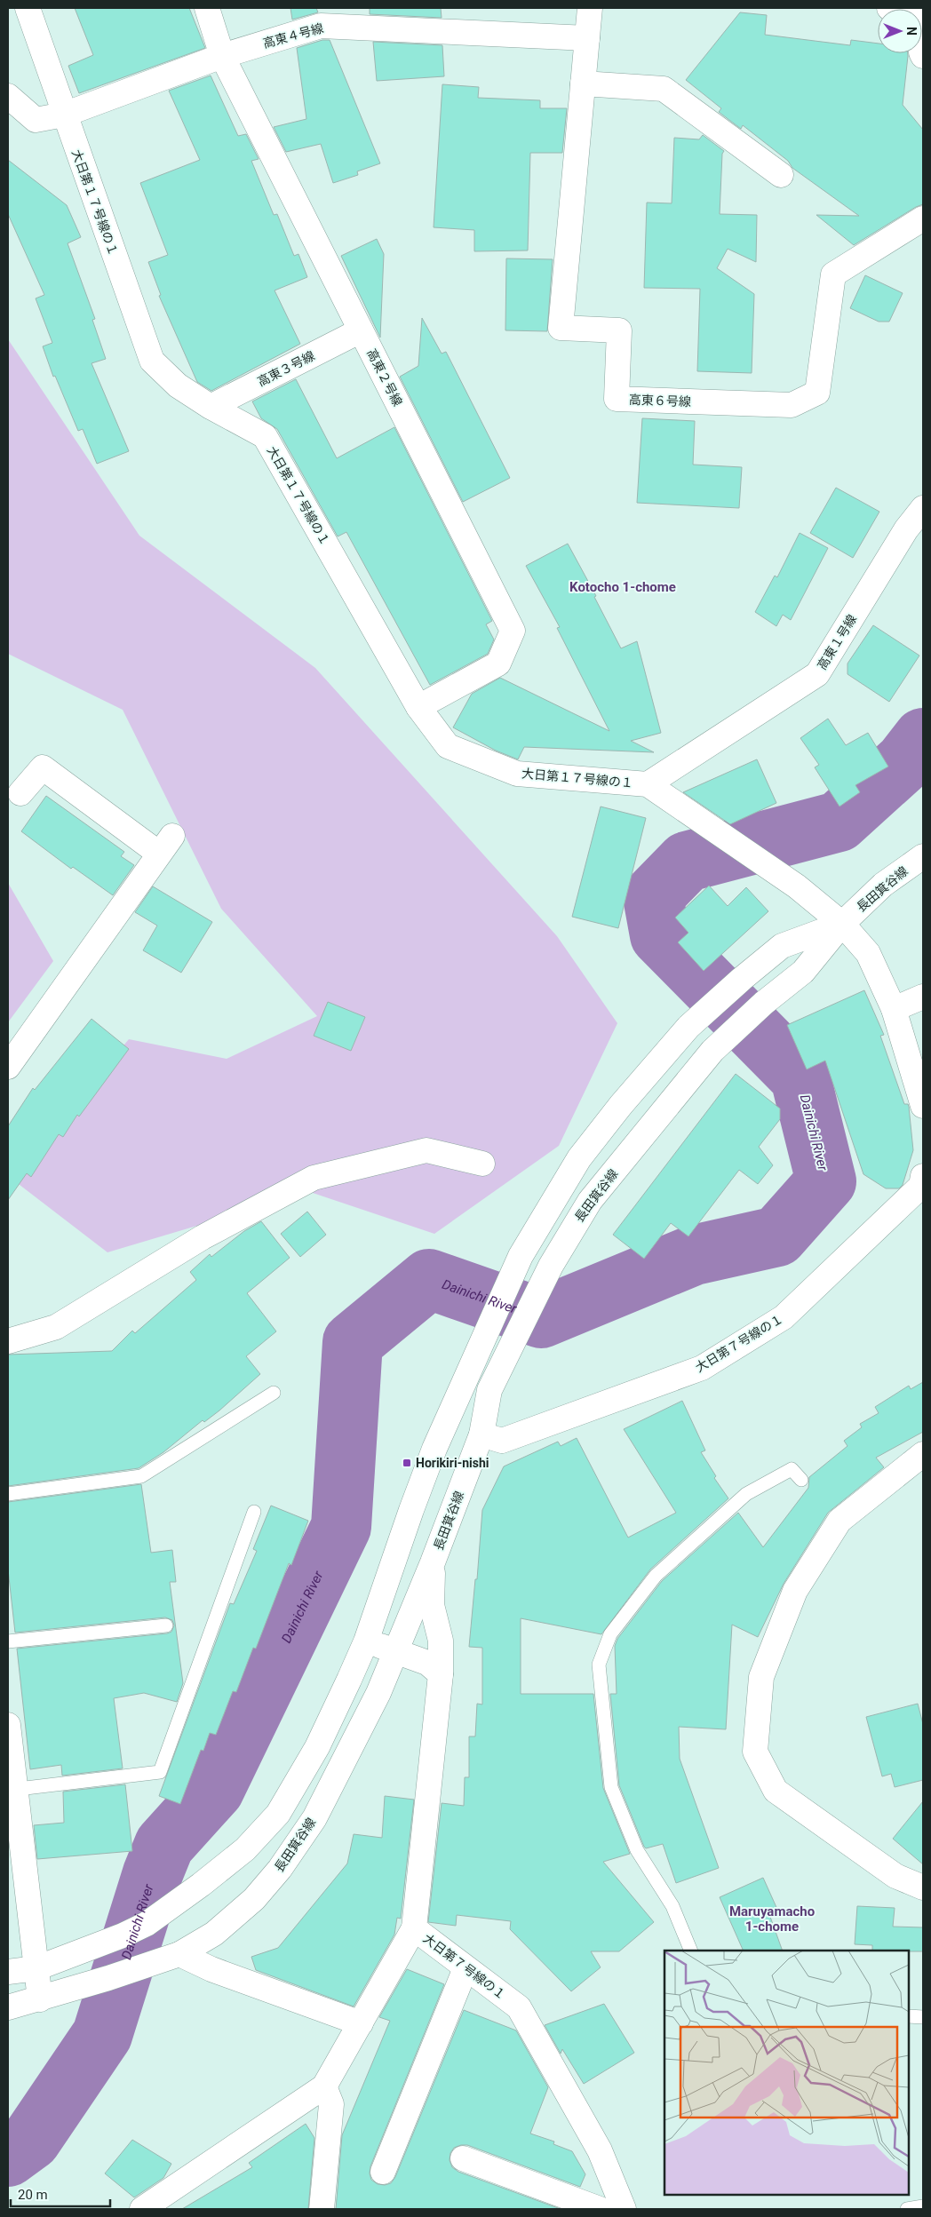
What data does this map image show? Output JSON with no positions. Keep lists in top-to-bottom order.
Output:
{
  "streets": {
    "street": [
      "高東４号線",
      "大日第１７号線の１",
      "高東３号線",
      "高東２号線",
      "高東６号線",
      "高東１号線",
      "長田箕谷線",
      "大日第７号線の１"
    ]
  },
  "crossings": [
    ["高東４号線", "大日第１７号線の１"],
    ["高東４号線", "高東２号線"],
    ["高東４号線", "高東６号線"],
    ["大日第１７号線の１", "高東３号線"],
    ["大日第１７号線の１", "高東２号線"],
    ["大日第１７号線の１", "高東１号線"],
    ["高東３号線", "高東２号線"],
    ["長田箕谷線", "大日第７号線の１"]
  ],
  "districts": ["Kotocho 1-chome", "Maruyamacho 1-chome"],
  "water": ["Dainichi River"],
  "places": {
    "transit": ["Horikiri-nishi"]
  },
  "scale_bar": "20 m",
  "north": "right"
}
